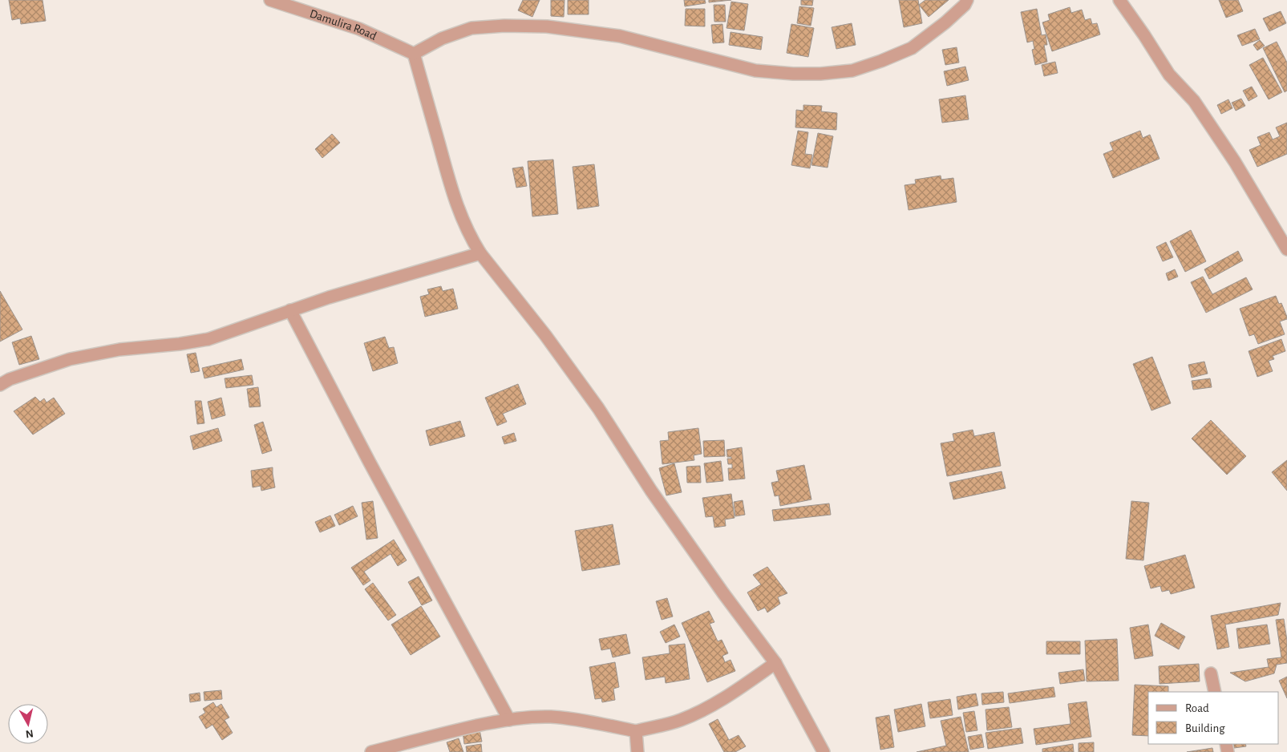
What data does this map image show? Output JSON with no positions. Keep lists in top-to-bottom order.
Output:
{
  "streets": {
    "street": ["Damulira Road"]
  },
  "legend": ["Road", "Building"],
  "north": "bottom"
}
